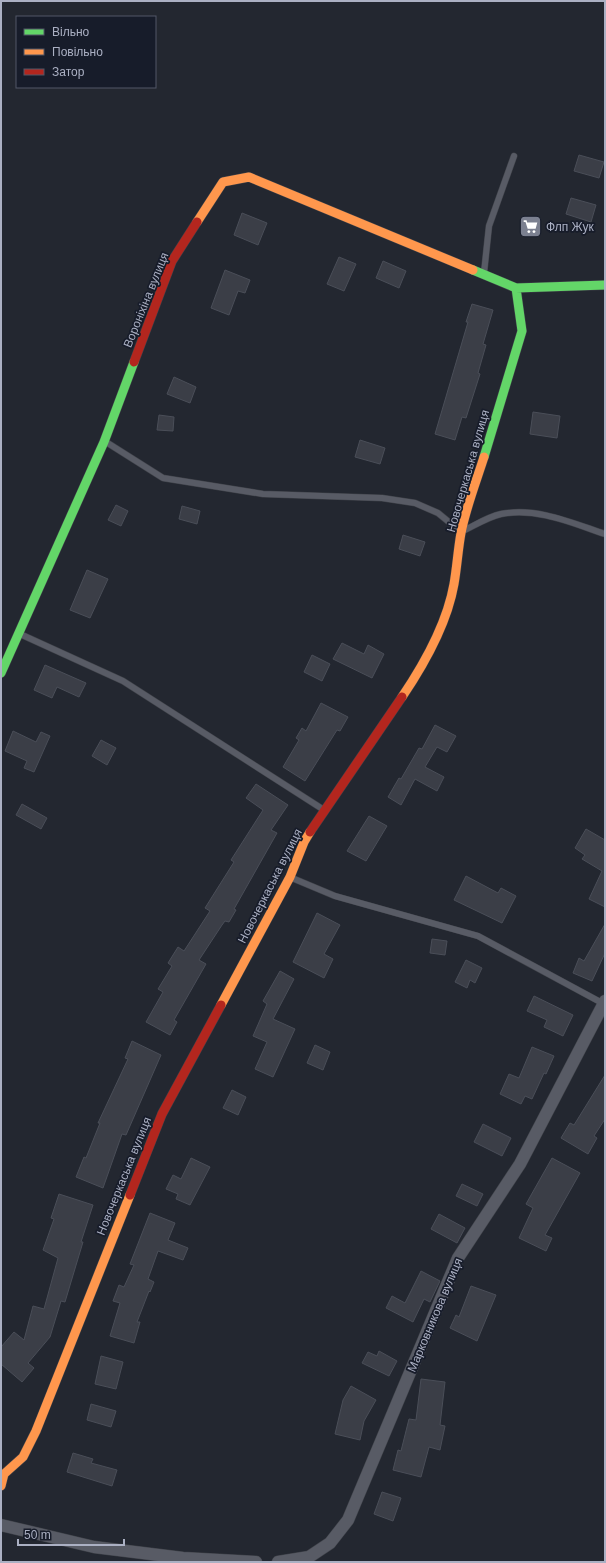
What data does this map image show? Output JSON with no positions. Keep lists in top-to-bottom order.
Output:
{
  "streets": {
    "street": ["Вороніхіна вулиця", "Новочеркаська вулиця", "Марковникова вулиця"]
  },
  "crossings": [
    ["Вороніхіна вулиця", "Новочеркаська вулиця"]
  ],
  "places": {
    "supermarket": ["Флп Жук"]
  },
  "legend": ["Вільно", "Повільно", "Затор"],
  "scale_bar": "50 m"
}
